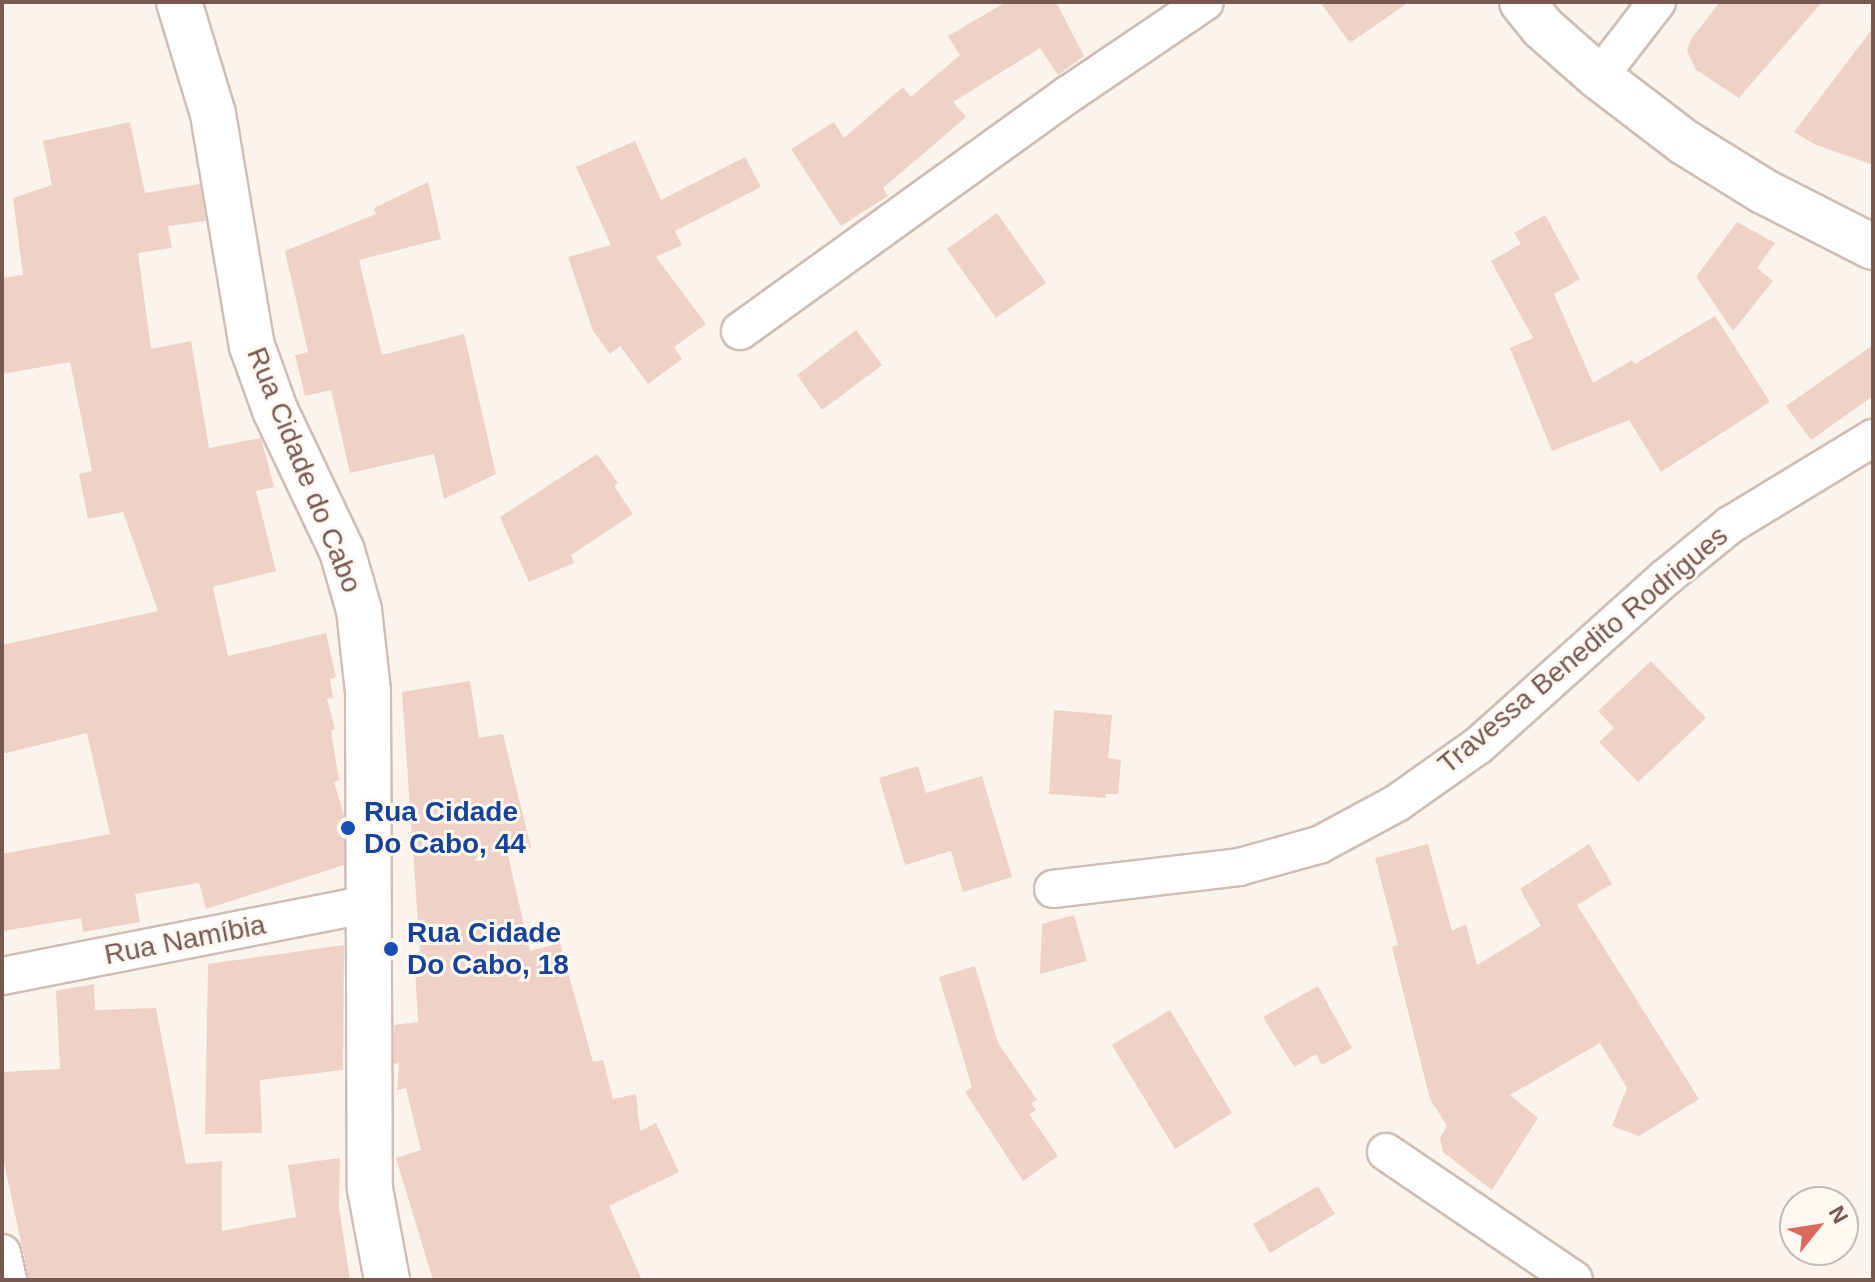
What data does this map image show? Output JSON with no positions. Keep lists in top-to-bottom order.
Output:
{
  "streets": {
    "street": ["Rua Cidade do Cabo", "Travessa Benedito Rodrigues", "Rua Namíbia"]
  },
  "crossings": [
    ["Rua Cidade do Cabo", "Rua Namíbia"]
  ],
  "places": ["Rua Cidade Do Cabo, 44", "Rua Cidade Do Cabo, 18"],
  "north": "top right"
}
